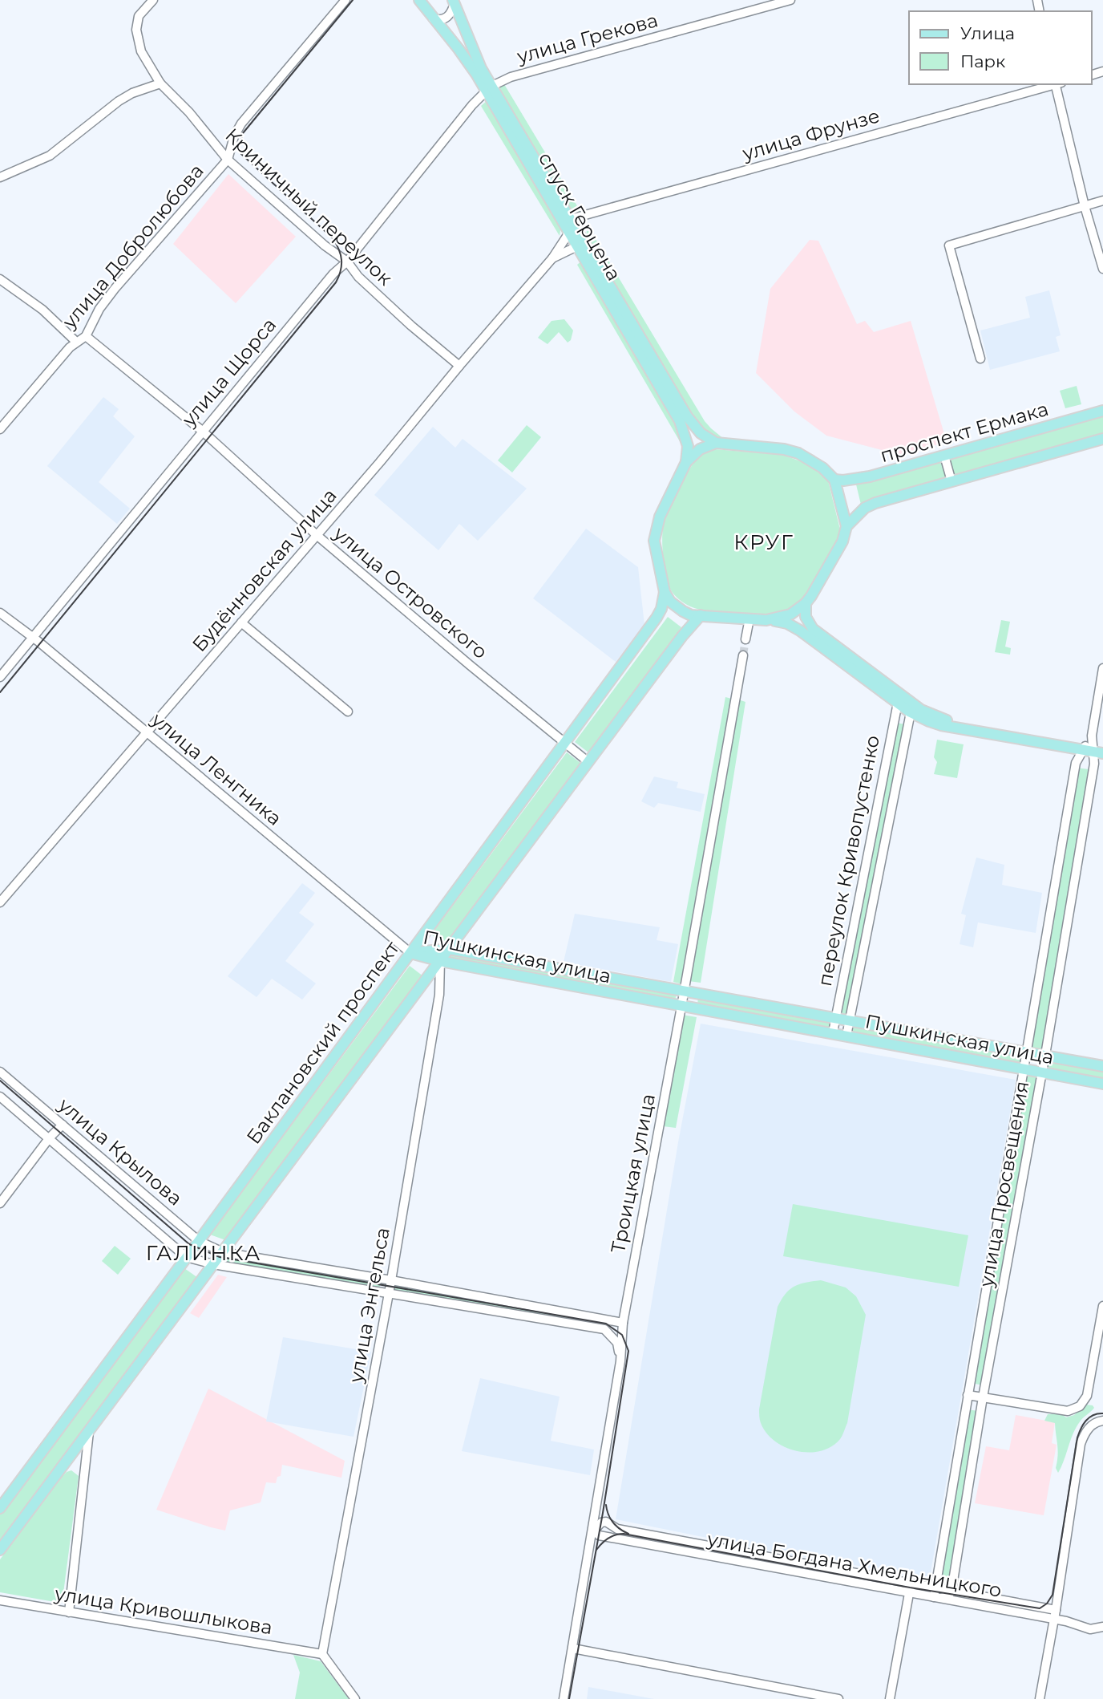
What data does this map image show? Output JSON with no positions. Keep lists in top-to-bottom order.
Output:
{
  "streets": {
    "main road": [
      "спуск Герцена",
      "проспект Ермака",
      "Пушкинская улица",
      "Баклановский проспект"
    ],
    "street": [
      "улица Грекова",
      "улица Фрунзе",
      "Криничный переулок",
      "улица Добролюбова",
      "улица Щорса",
      "Будённовская улица",
      "улица Островского",
      "улица Ленгника",
      "переулок Кривопустенко",
      "улица Крылова",
      "Троицкая улица",
      "улица Просвещения",
      "улица Энгельса",
      "улица Богдана Хмельницкого",
      "улица Кривошлыкова"
    ]
  },
  "crossings": [
    ["улица Грекова", "спуск Герцена"],
    ["улица Грекова", "улица Щорса"],
    ["улица Фрунзе", "спуск Герцена"],
    ["Криничный переулок", "улица Добролюбова"],
    ["Криничный переулок", "улица Щорса"],
    ["Криничный переулок", "Будённовская улица"],
    ["спуск Герцена", "улица Щорса"],
    ["спуск Герцена", "проспект Ермака"],
    ["спуск Герцена", "Будённовская улица"],
    ["спуск Герцена", "Баклановский проспект"],
    ["улица Добролюбова", "улица Островского"],
    ["улица Щорса", "улица Островского"],
    ["улица Щорса", "улица Ленгника"],
    ["проспект Ермака", "Баклановский проспект"],
    ["Будённовская улица", "улица Островского"],
    ["Будённовская улица", "улица Ленгника"],
    ["улица Островского", "Баклановский проспект"],
    ["улица Ленгника", "Пушкинская улица"],
    ["улица Ленгника", "Баклановский проспект"],
    ["переулок Кривопустенко", "Пушкинская улица"],
    ["Пушкинская улица", "Баклановский проспект"],
    ["Пушкинская улица", "Троицкая улица"],
    ["Пушкинская улица", "улица Просвещения"],
    ["Пушкинская улица", "улица Энгельса"],
    ["Баклановский проспект", "улица Крылова"],
    ["улица Крылова", "Троицкая улица"],
    ["улица Крылова", "улица Энгельса"],
    ["Троицкая улица", "улица Богдана Хмельницкого"],
    ["улица Просвещения", "улица Богдана Хмельницкого"],
    ["улица Энгельса", "улица Кривошлыкова"]
  ],
  "districts": ["КРУГ", "ГАЛИНКА"],
  "legend": ["Улица", "Парк"]
}
